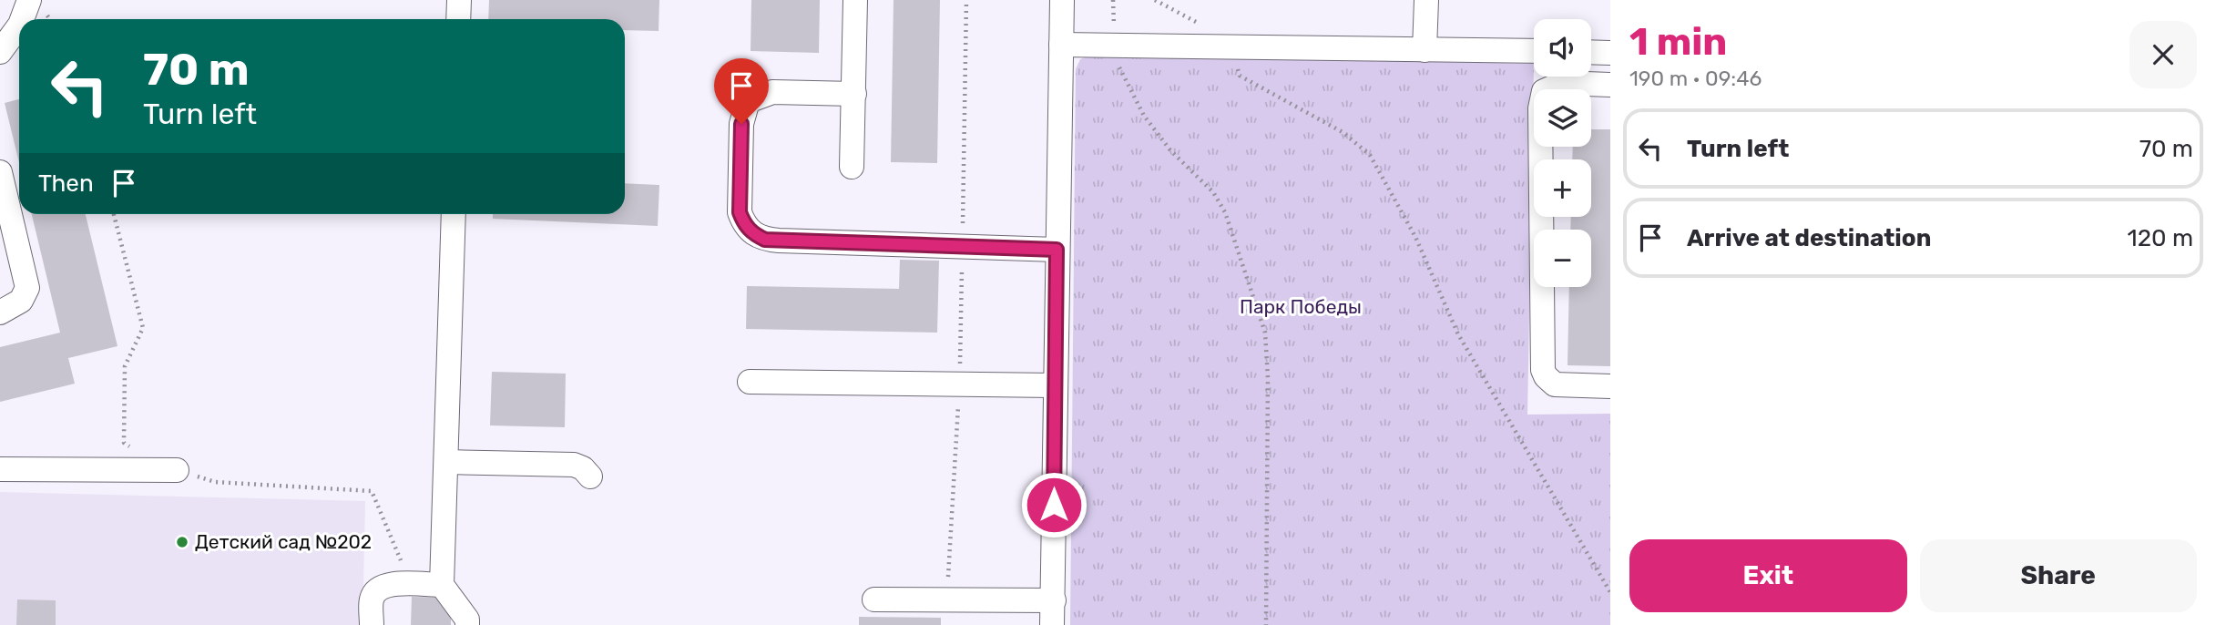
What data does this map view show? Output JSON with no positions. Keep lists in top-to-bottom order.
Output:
{
  "parks": ["Парк Победы"],
  "places": ["Детский сад №202"],
  "page": {
    "heading": ["1 min", "190 m · 09:46"],
    "map_buttons": ["+", "−"],
    "turn": ["70 m", "Turn left"],
    "list": [
      {
        "name": "Turn left",
        "value": "70 m"
      },
      {
        "name": "Arrive at destination",
        "value": "120 m"
      }
    ],
    "then": "Then",
    "buttons": ["Exit", "Share"]
  }
}
